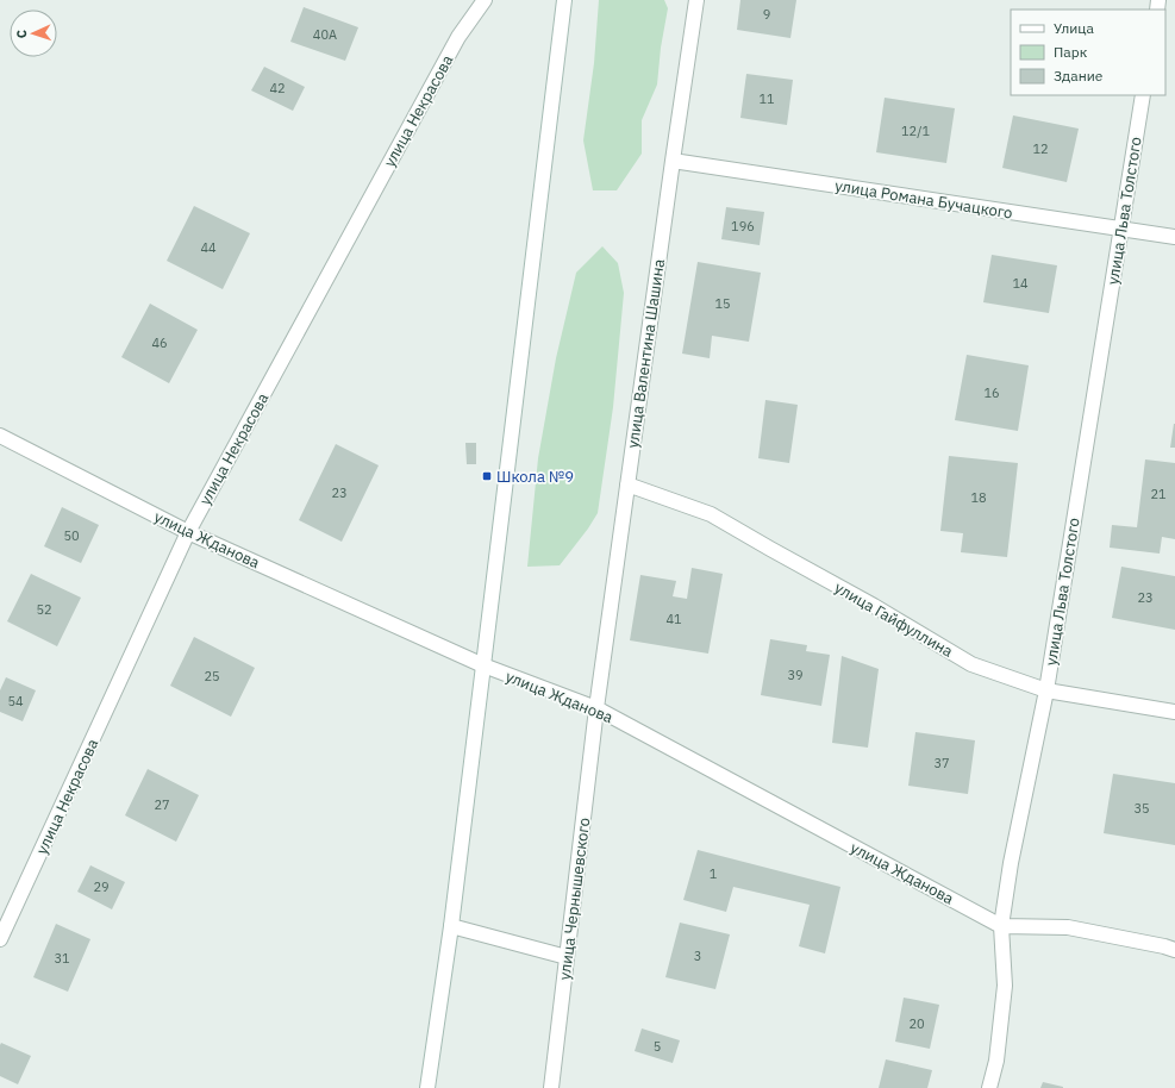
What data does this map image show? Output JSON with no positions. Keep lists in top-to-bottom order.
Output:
{
  "streets": {
    "street": [
      "улица Некрасова",
      "улица Романа Бучацкого",
      "улица Льва Толстого",
      "улица Валентина Шашина",
      "улица Жданова",
      "улица Гайфуллина",
      "улица Чернышевского"
    ]
  },
  "crossings": [
    ["улица Некрасова", "улица Жданова"],
    ["улица Романа Бучацкого", "улица Льва Толстого"],
    ["улица Романа Бучацкого", "улица Валентина Шашина"],
    ["улица Льва Толстого", "улица Жданова"],
    ["улица Льва Толстого", "улица Гайфуллина"],
    ["улица Валентина Шашина", "улица Жданова"],
    ["улица Валентина Шашина", "улица Гайфуллина"],
    ["улица Валентина Шашина", "улица Чернышевского"],
    ["улица Жданова", "улица Чернышевского"]
  ],
  "places": {
    "transit": ["Школа №9"]
  },
  "house_numbers": [
    "9",
    "40А",
    "42",
    "11",
    "12/1",
    "12",
    "196",
    "44",
    "14",
    "15",
    "46",
    "16",
    "23",
    "21",
    "18",
    "50",
    "23",
    "52",
    "41",
    "39",
    "25",
    "54",
    "37",
    "27",
    "35",
    "1",
    "29",
    "3",
    "31",
    "20",
    "5"
  ],
  "legend": ["Улица", "Парк", "Здание"],
  "north": "left"
}
